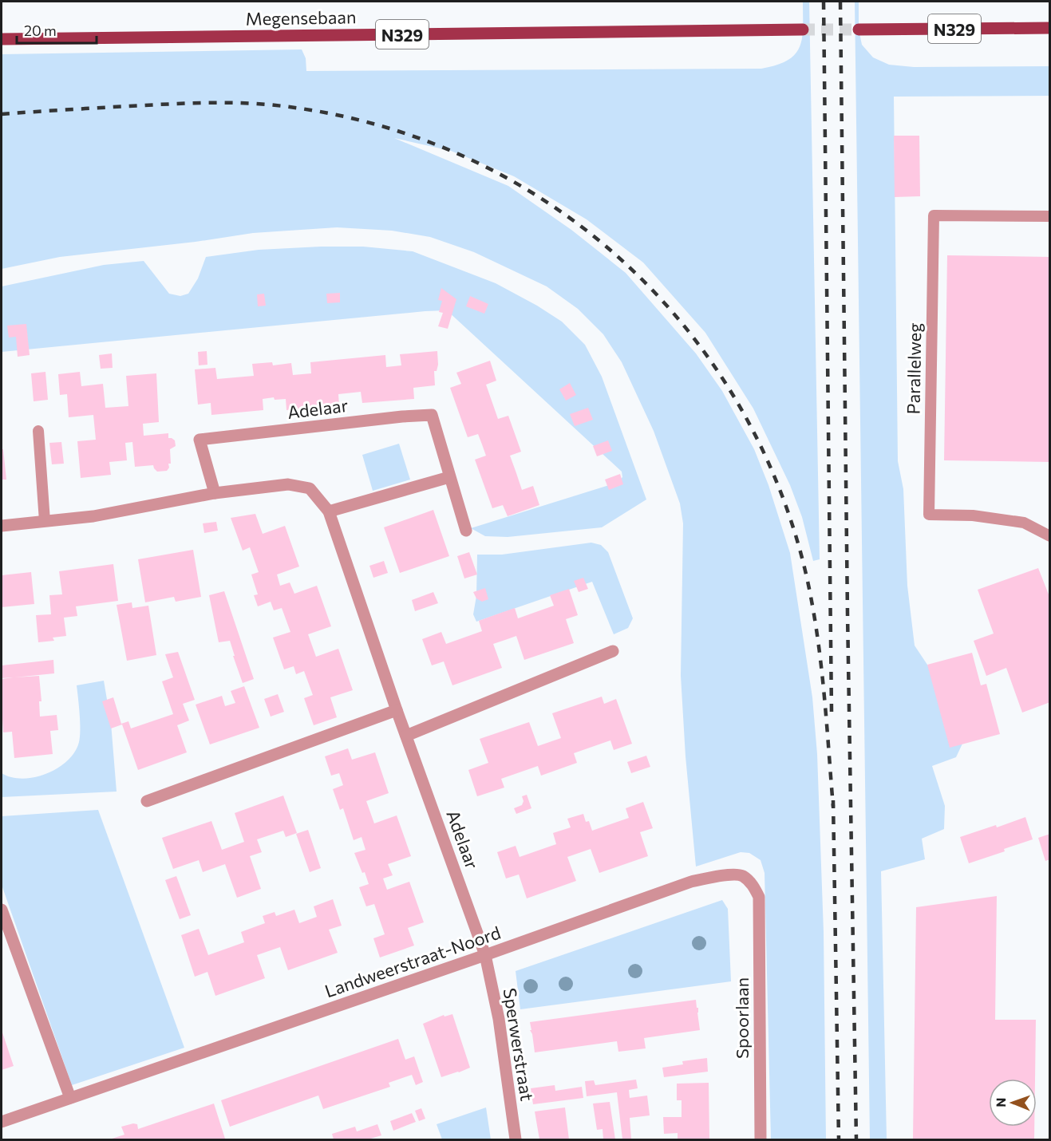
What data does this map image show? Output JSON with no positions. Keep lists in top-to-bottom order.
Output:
{
  "streets": {
    "main road": ["Megensebaan", "N329"],
    "street": [
      "Adelaar",
      "Landweerstraat-Noord",
      "Spoorlaan",
      "Sperwerstraat"
    ],
    "lane": ["Parallelweg"]
  },
  "crossings": [
    ["Adelaar", "Landweerstraat-Noord"],
    ["Adelaar", "Sperwerstraat"],
    ["Landweerstraat-Noord", "Spoorlaan"],
    ["Landweerstraat-Noord", "Sperwerstraat"]
  ],
  "scale_bar": "20 m",
  "north": "left"
}
